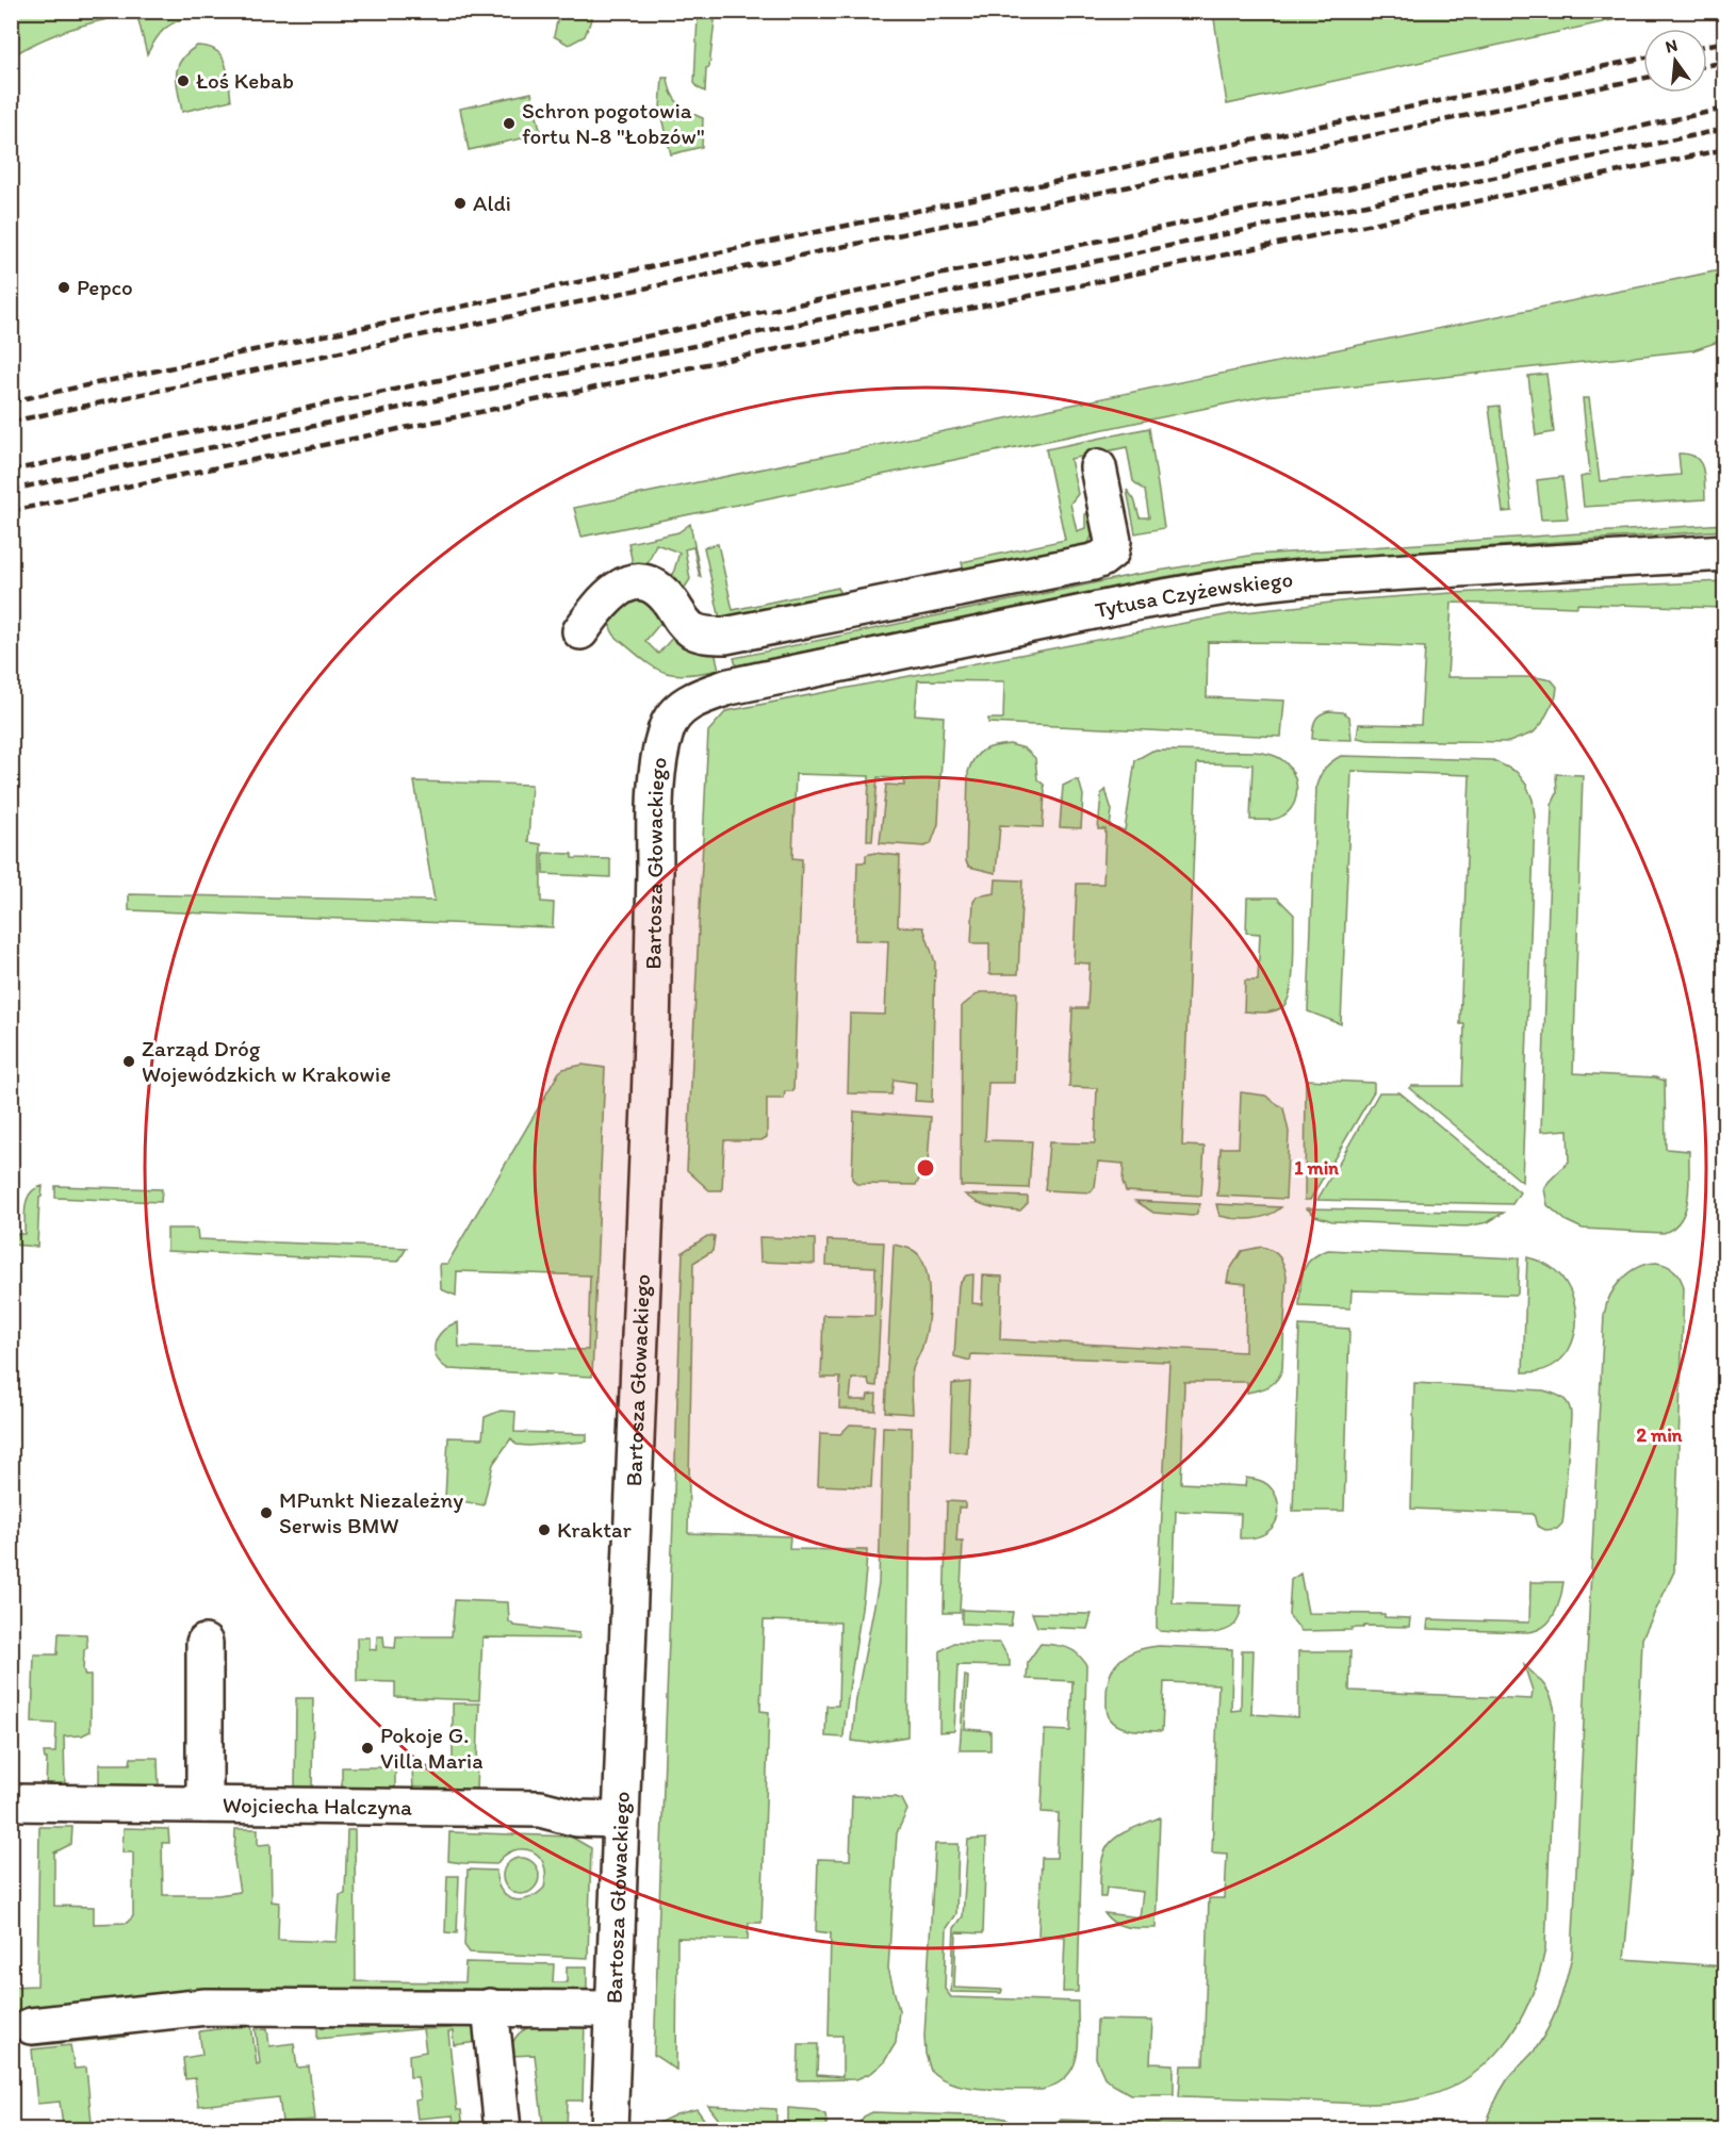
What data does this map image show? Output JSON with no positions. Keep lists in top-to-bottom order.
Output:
{
  "streets": {
    "street": ["Tytusa Czyżewskiego", "Bartosza Głowackiego", "Wojciecha Halczyna"]
  },
  "crossings": [
    ["Tytusa Czyżewskiego", "Bartosza Głowackiego"],
    ["Bartosza Głowackiego", "Wojciecha Halczyna"]
  ],
  "places": [
    "Łoś Kebab",
    "Schron pogotowia fortu N-8 \"Łobzów\"",
    "Aldi",
    "Pepco",
    "Zarząd Dróg Wojewódzkich w Krakowie",
    "MPunkt Niezależny Serwis BMW",
    "Kraktar",
    "Pokoje G. Villa Maria"
  ],
  "north": "top",
  "rings": ["1 min", "2 min"]
}
